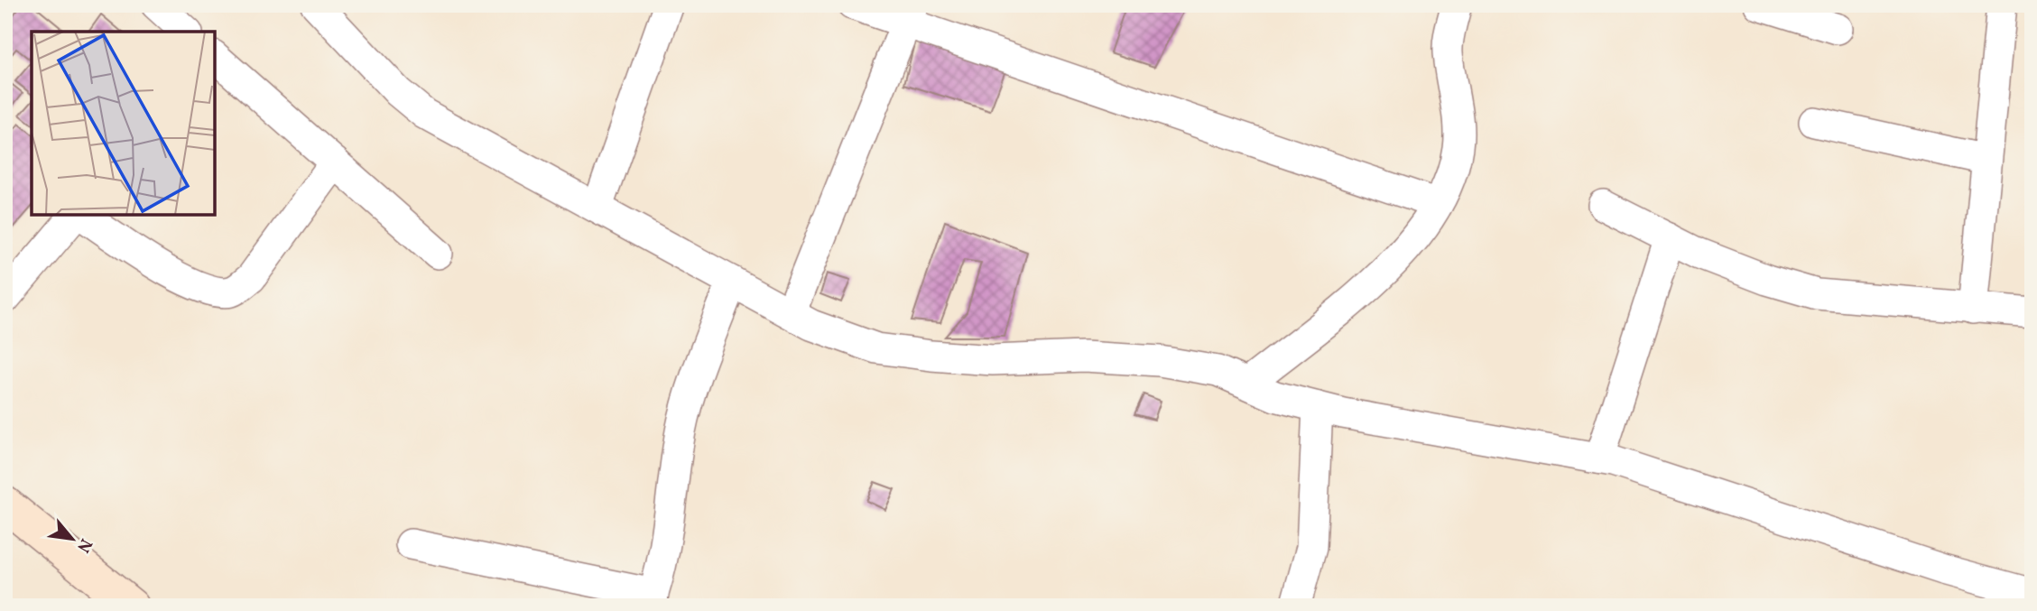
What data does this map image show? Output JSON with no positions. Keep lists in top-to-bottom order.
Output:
{
  "north": "bottom right"
}
